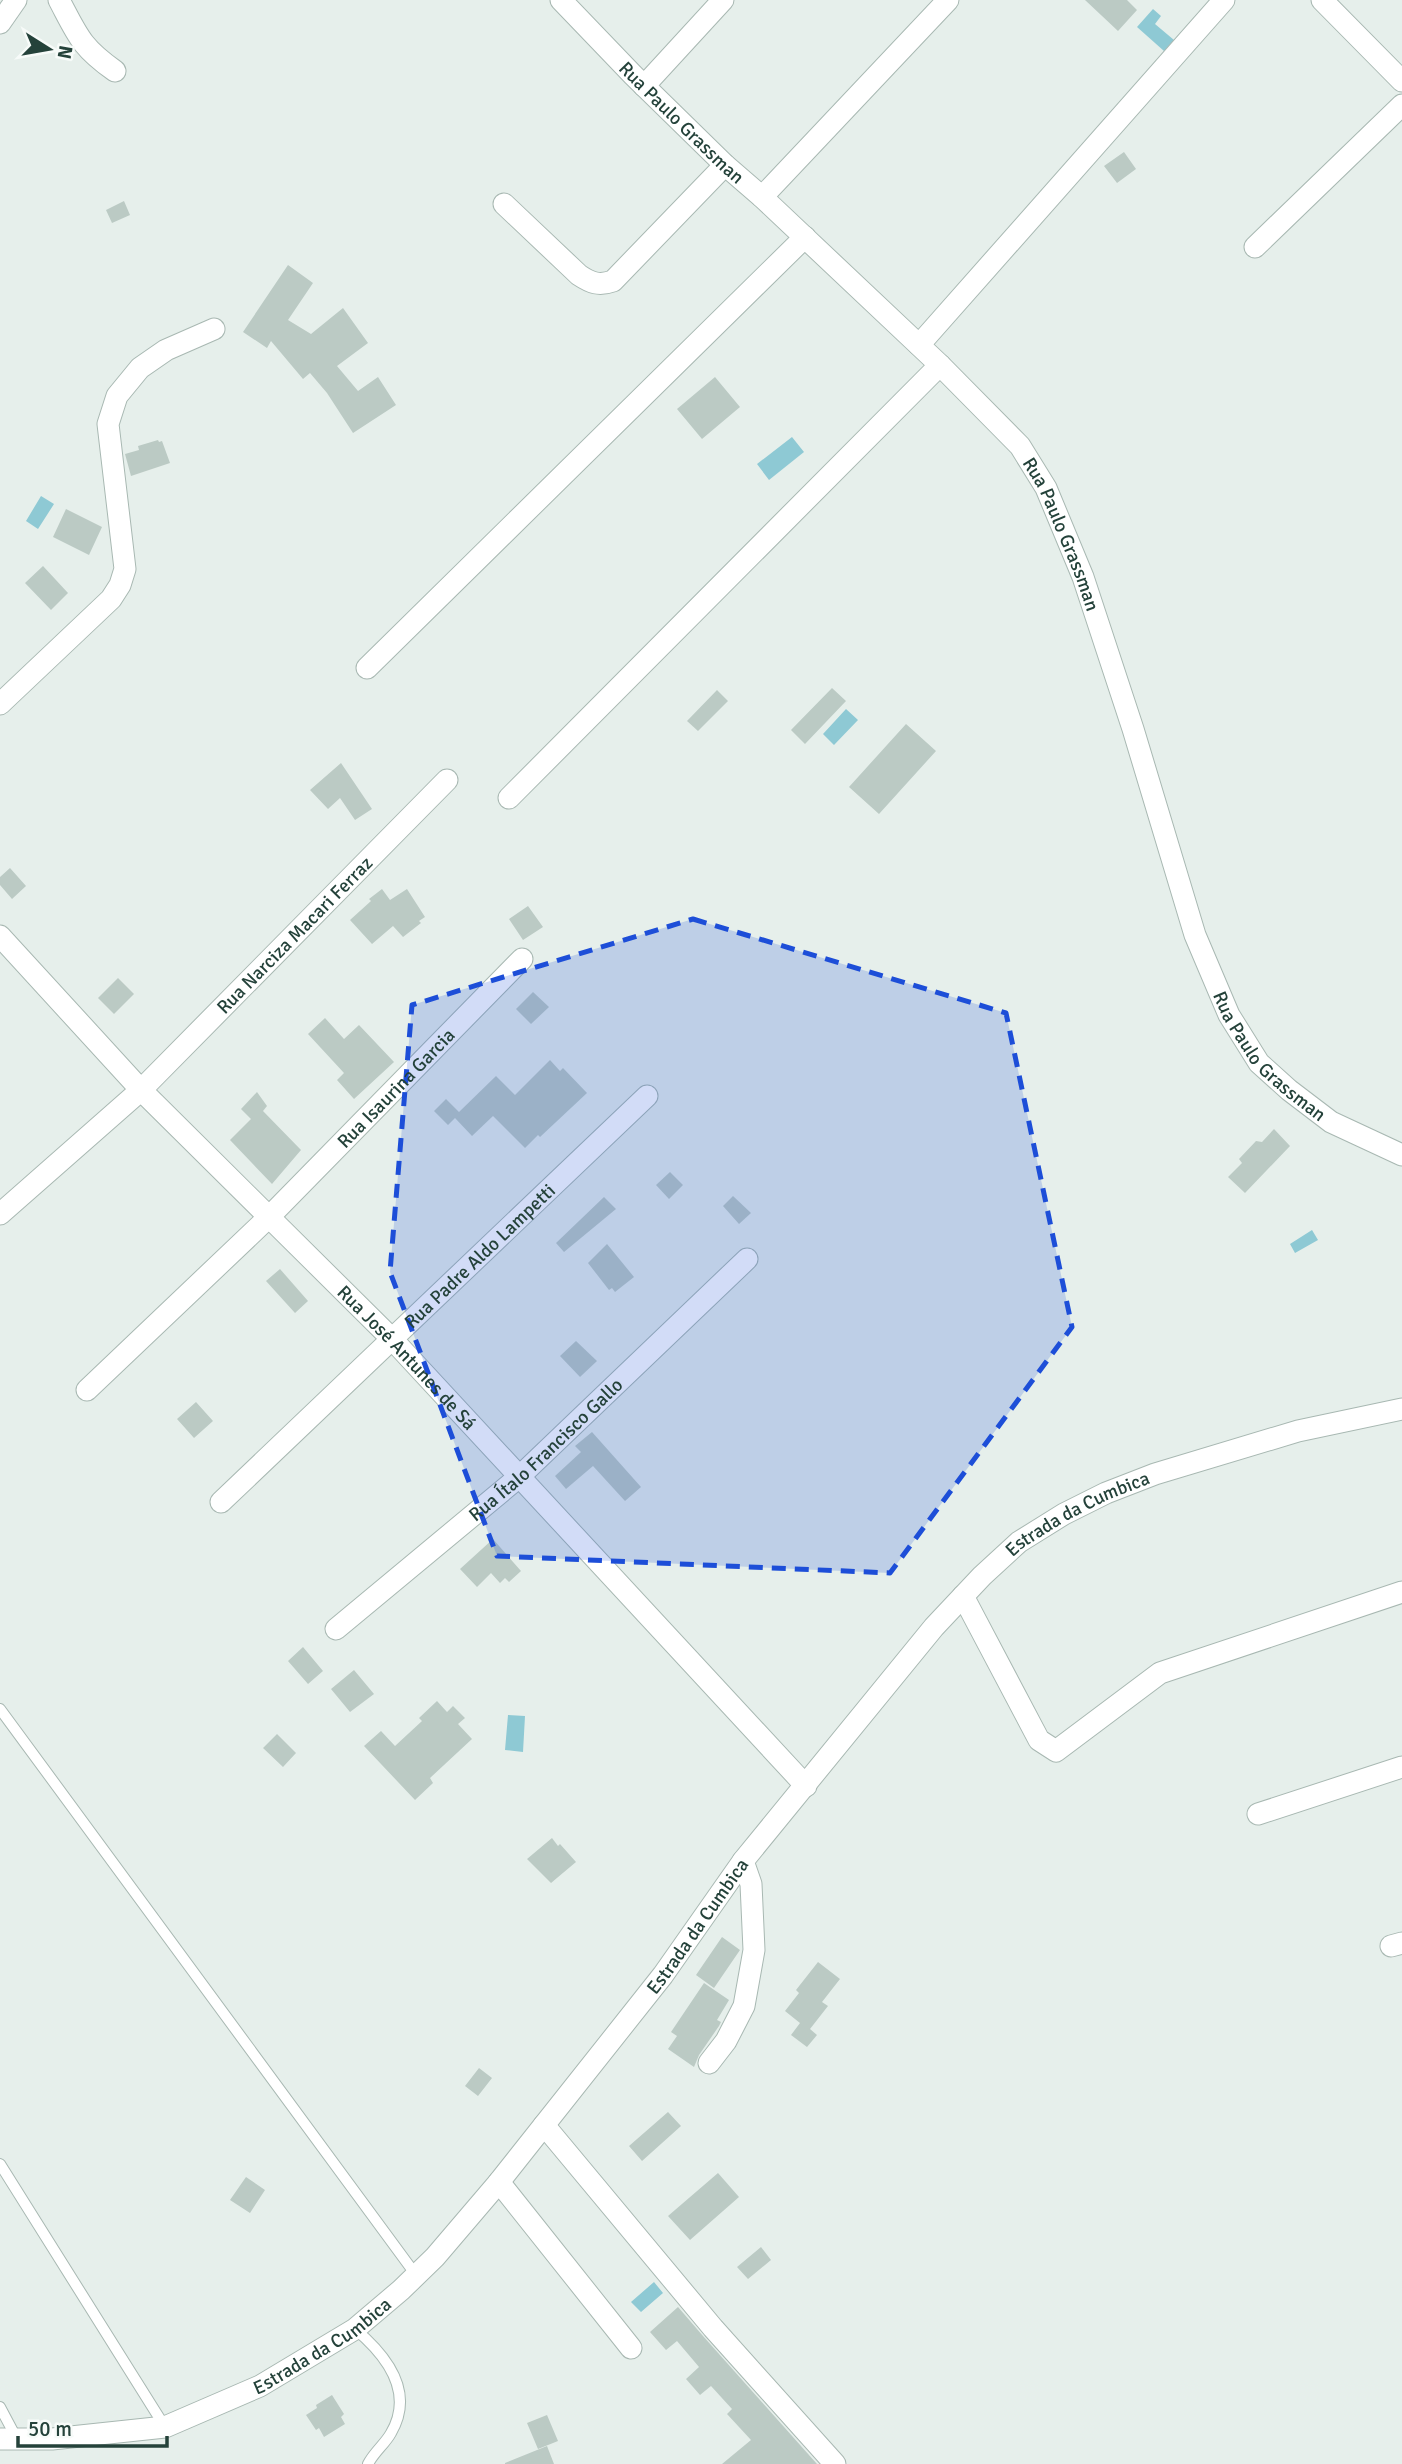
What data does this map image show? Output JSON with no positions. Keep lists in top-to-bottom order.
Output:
{
  "streets": {
    "street": [
      "Rua Paulo Grassman",
      "Rua Narciza Macari Ferraz",
      "Rua Isaurina Garcia",
      "Rua Padre Aldo Lampetti",
      "Rua José Antunes de Sá",
      "Rua Ítalo Francisco Gallo",
      "Estrada da Cumbica"
    ]
  },
  "crossings": [
    ["Rua Narciza Macari Ferraz", "Rua José Antunes de Sá"],
    ["Rua Isaurina Garcia", "Rua José Antunes de Sá"],
    ["Rua Padre Aldo Lampetti", "Rua José Antunes de Sá"],
    ["Rua José Antunes de Sá", "Rua Ítalo Francisco Gallo"],
    ["Rua José Antunes de Sá", "Estrada da Cumbica"]
  ],
  "scale_bar": "50 m",
  "north": "right"
}
